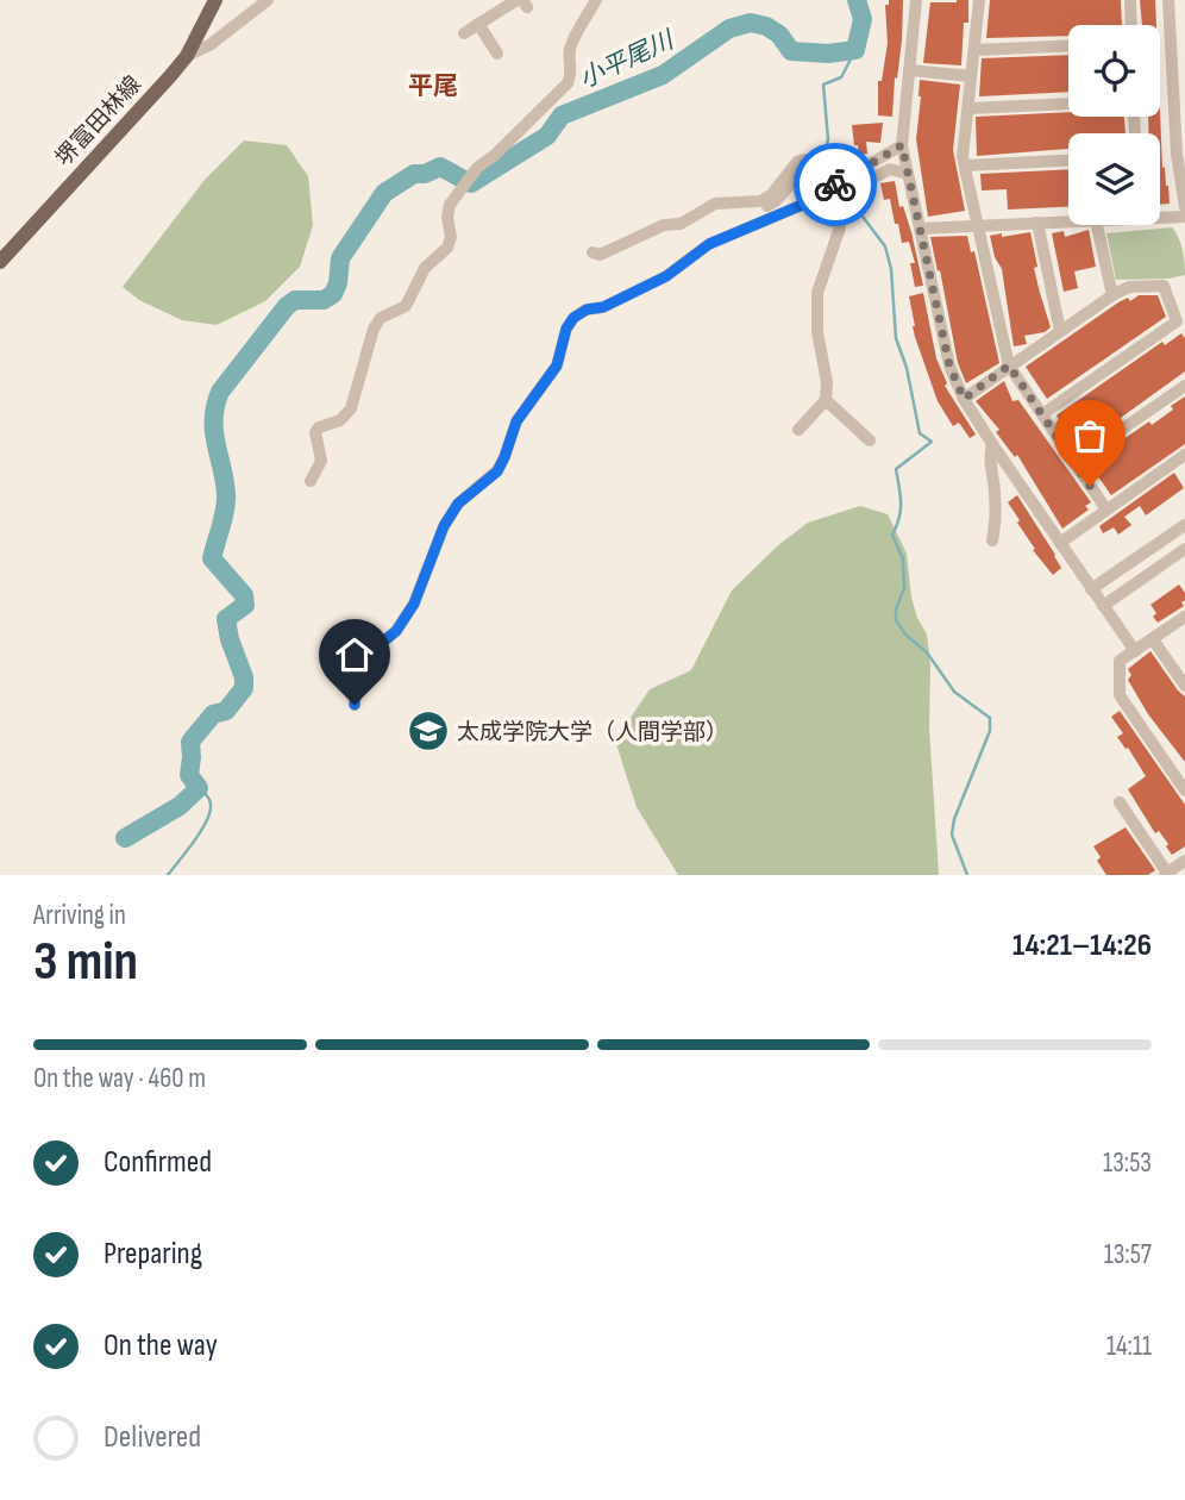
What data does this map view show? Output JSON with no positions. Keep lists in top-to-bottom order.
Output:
{
  "streets": {
    "main road": ["堺富田林線"]
  },
  "districts": ["平尾"],
  "water": ["小平尾川"],
  "places": {
    "school or university": ["太成学院大学（人間学部）"]
  },
  "page": {
    "heading": ["3 min", "Arriving in", "14:21–14:26"],
    "bar": "On the way · 460 m",
    "list": [
      ["Confirmed", "13:53"],
      ["Preparing", "13:57"],
      ["On the way", "14:11"],
      "Delivered"
    ]
  }
}
